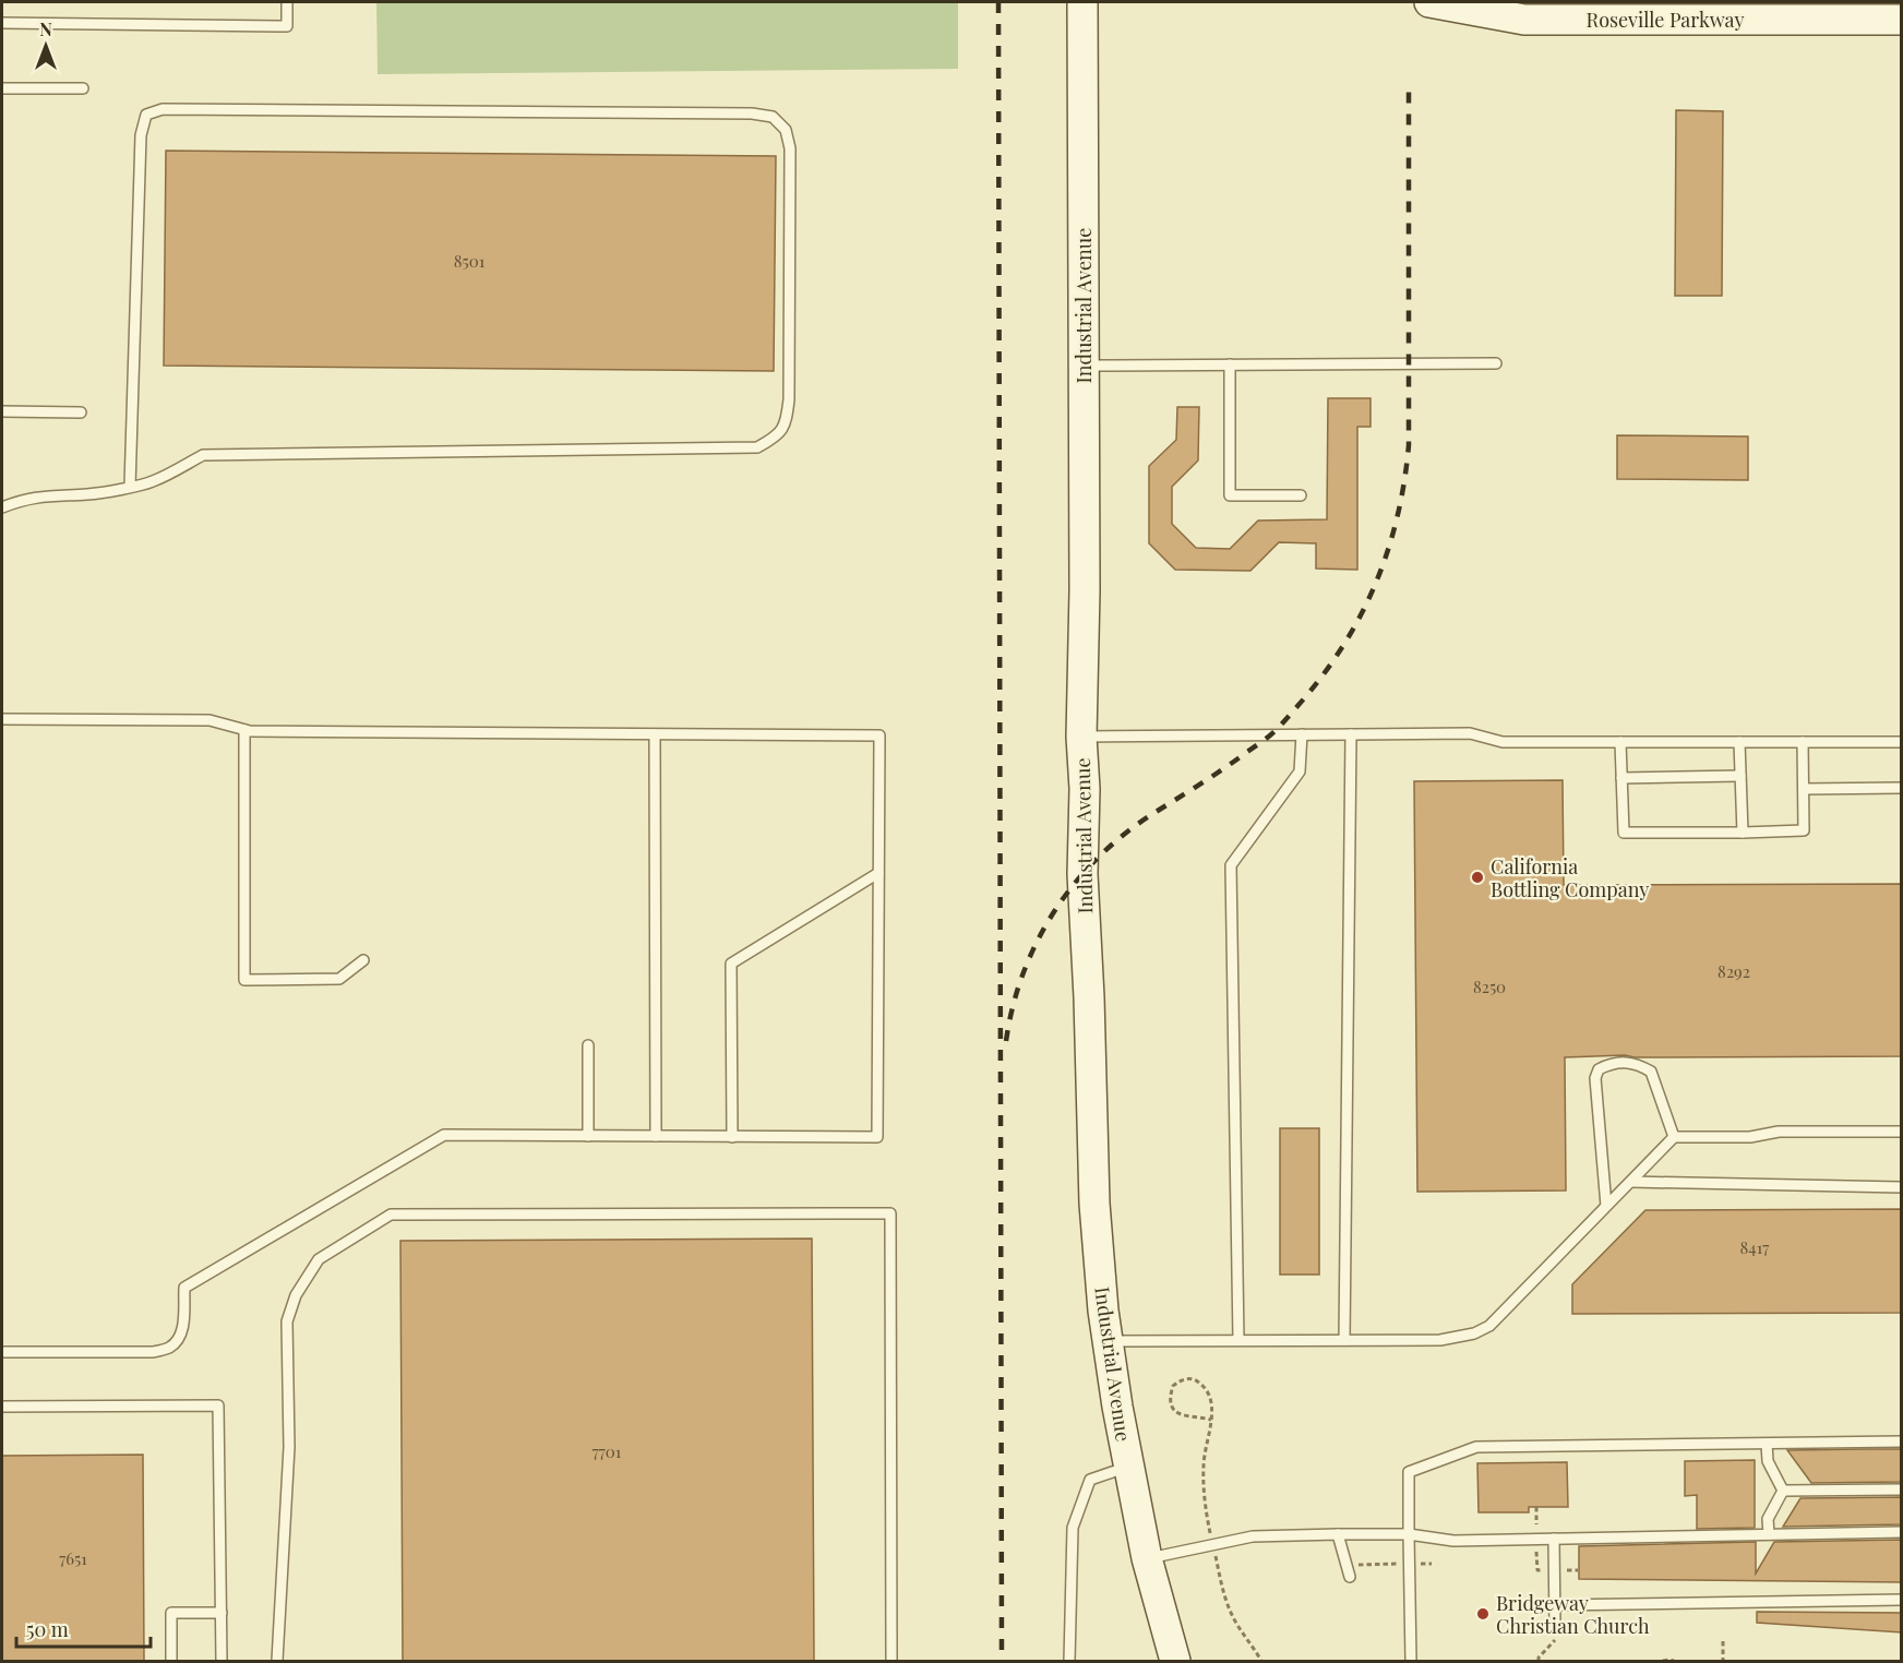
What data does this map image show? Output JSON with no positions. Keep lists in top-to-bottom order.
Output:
{
  "streets": {
    "street": ["Roseville Parkway", "Industrial Avenue"]
  },
  "places": ["California Bottling Company", "Bridgeway Christian Church"],
  "house_numbers": [
    "8501",
    "8292",
    "8250",
    "8417",
    "7701",
    "7651"
  ],
  "scale_bar": "50 m",
  "north": "top"
}
